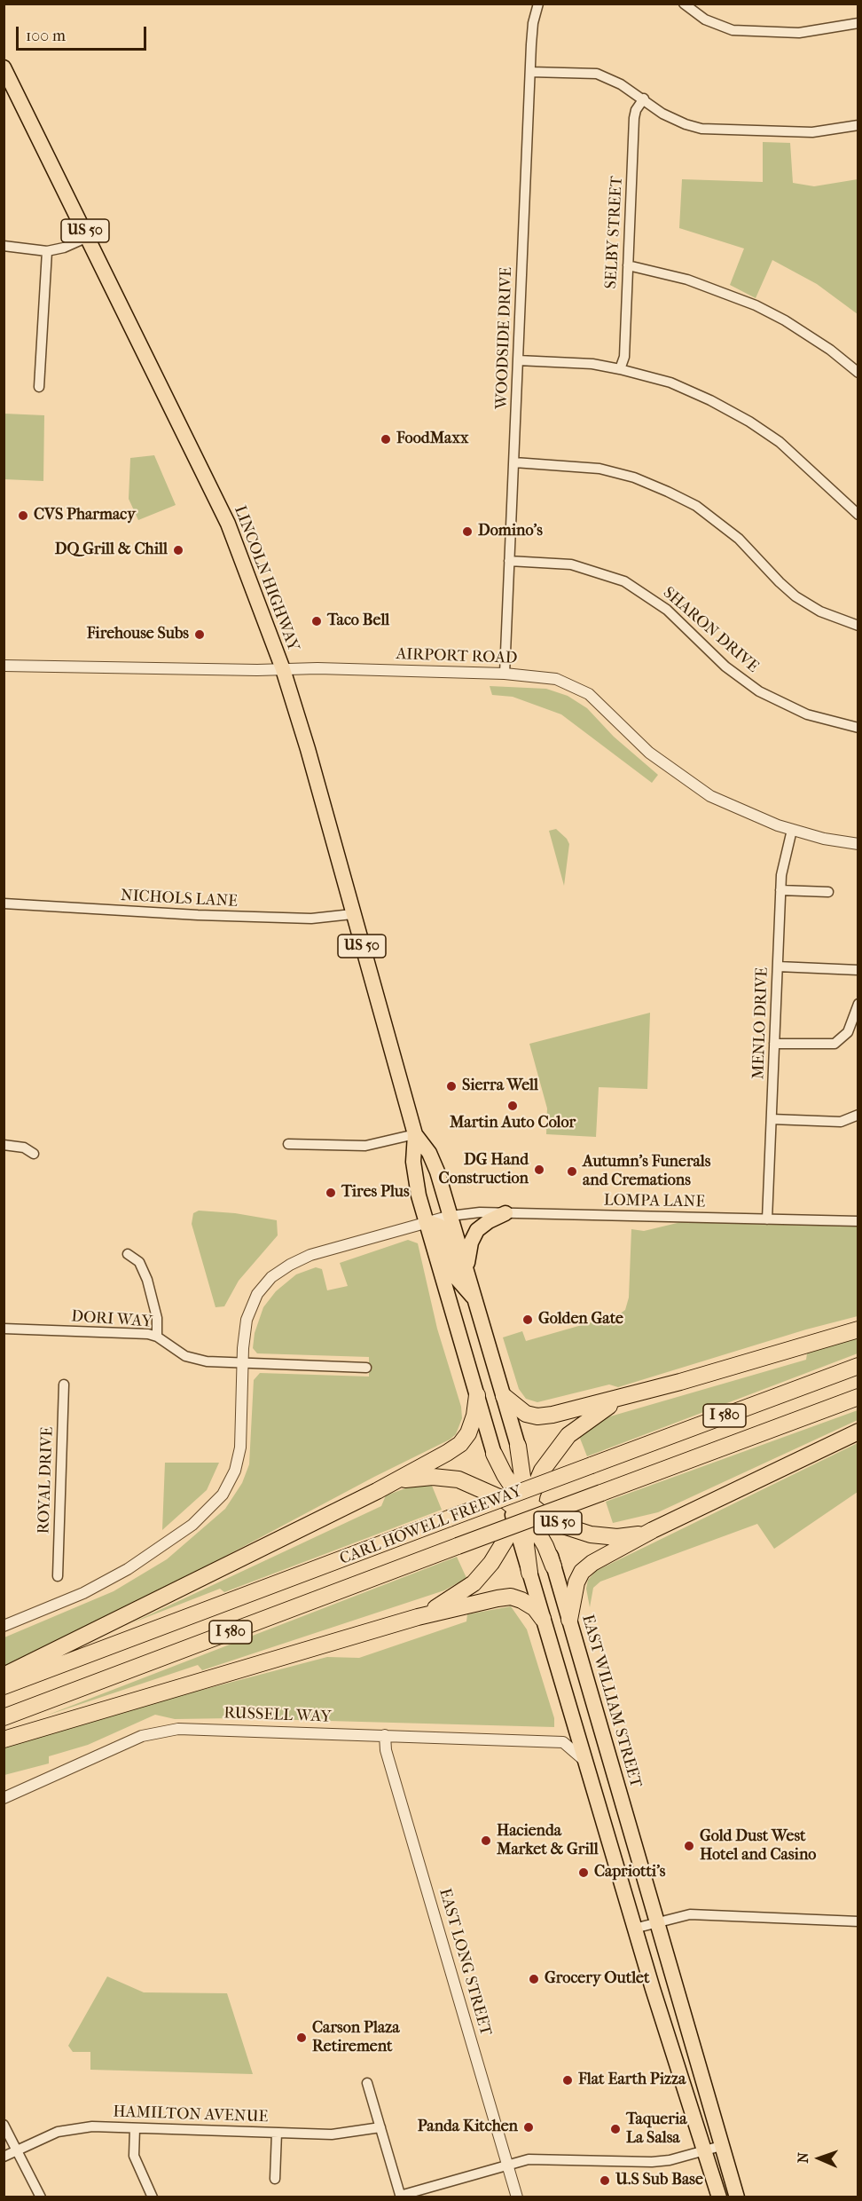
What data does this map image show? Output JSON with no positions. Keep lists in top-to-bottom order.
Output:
{
  "streets": {
    "highway": ["US 50", "I 580", "CARL HOWELL FREEWAY"],
    "main road": ["LINCOLN HIGHWAY", "EAST WILLIAM STREET"],
    "street": [
      "SELBY STREET",
      "WOODSIDE DRIVE",
      "SHARON DRIVE",
      "AIRPORT ROAD",
      "NICHOLS LANE",
      "MENLO DRIVE",
      "LOMPA LANE",
      "DORI WAY",
      "ROYAL DRIVE",
      "RUSSELL WAY",
      "EAST LONG STREET",
      "HAMILTON AVENUE"
    ]
  },
  "crossings": [
    ["US 50", "LINCOLN HIGHWAY"],
    ["US 50", "LOMPA LANE"],
    ["WOODSIDE DRIVE", "SHARON DRIVE"],
    ["WOODSIDE DRIVE", "AIRPORT ROAD"],
    ["LINCOLN HIGHWAY", "AIRPORT ROAD"],
    ["LINCOLN HIGHWAY", "NICHOLS LANE"],
    ["LINCOLN HIGHWAY", "LOMPA LANE"],
    ["AIRPORT ROAD", "MENLO DRIVE"],
    ["MENLO DRIVE", "LOMPA LANE"],
    ["RUSSELL WAY", "EAST LONG STREET"]
  ],
  "places": [
    "FoodMaxx",
    "CVS Pharmacy",
    "Domino's",
    "DQ Grill & Chill",
    "Taco Bell",
    "Firehouse Subs",
    "Sierra Well",
    "Martin Auto Color",
    "DG Hand Construction",
    "Autumn's Funerals and Cremations",
    "Tires Plus",
    "Golden Gate",
    "Hacienda Market & Grill",
    "Gold Dust West Hotel and Casino",
    "Capriotti's",
    "Grocery Outlet",
    "Carson Plaza Retirement",
    "Flat Earth Pizza",
    "Panda Kitchen",
    "Taqueria La Salsa",
    "U.S Sub Base"
  ],
  "scale_bar": "100 m",
  "north": "left"
}
